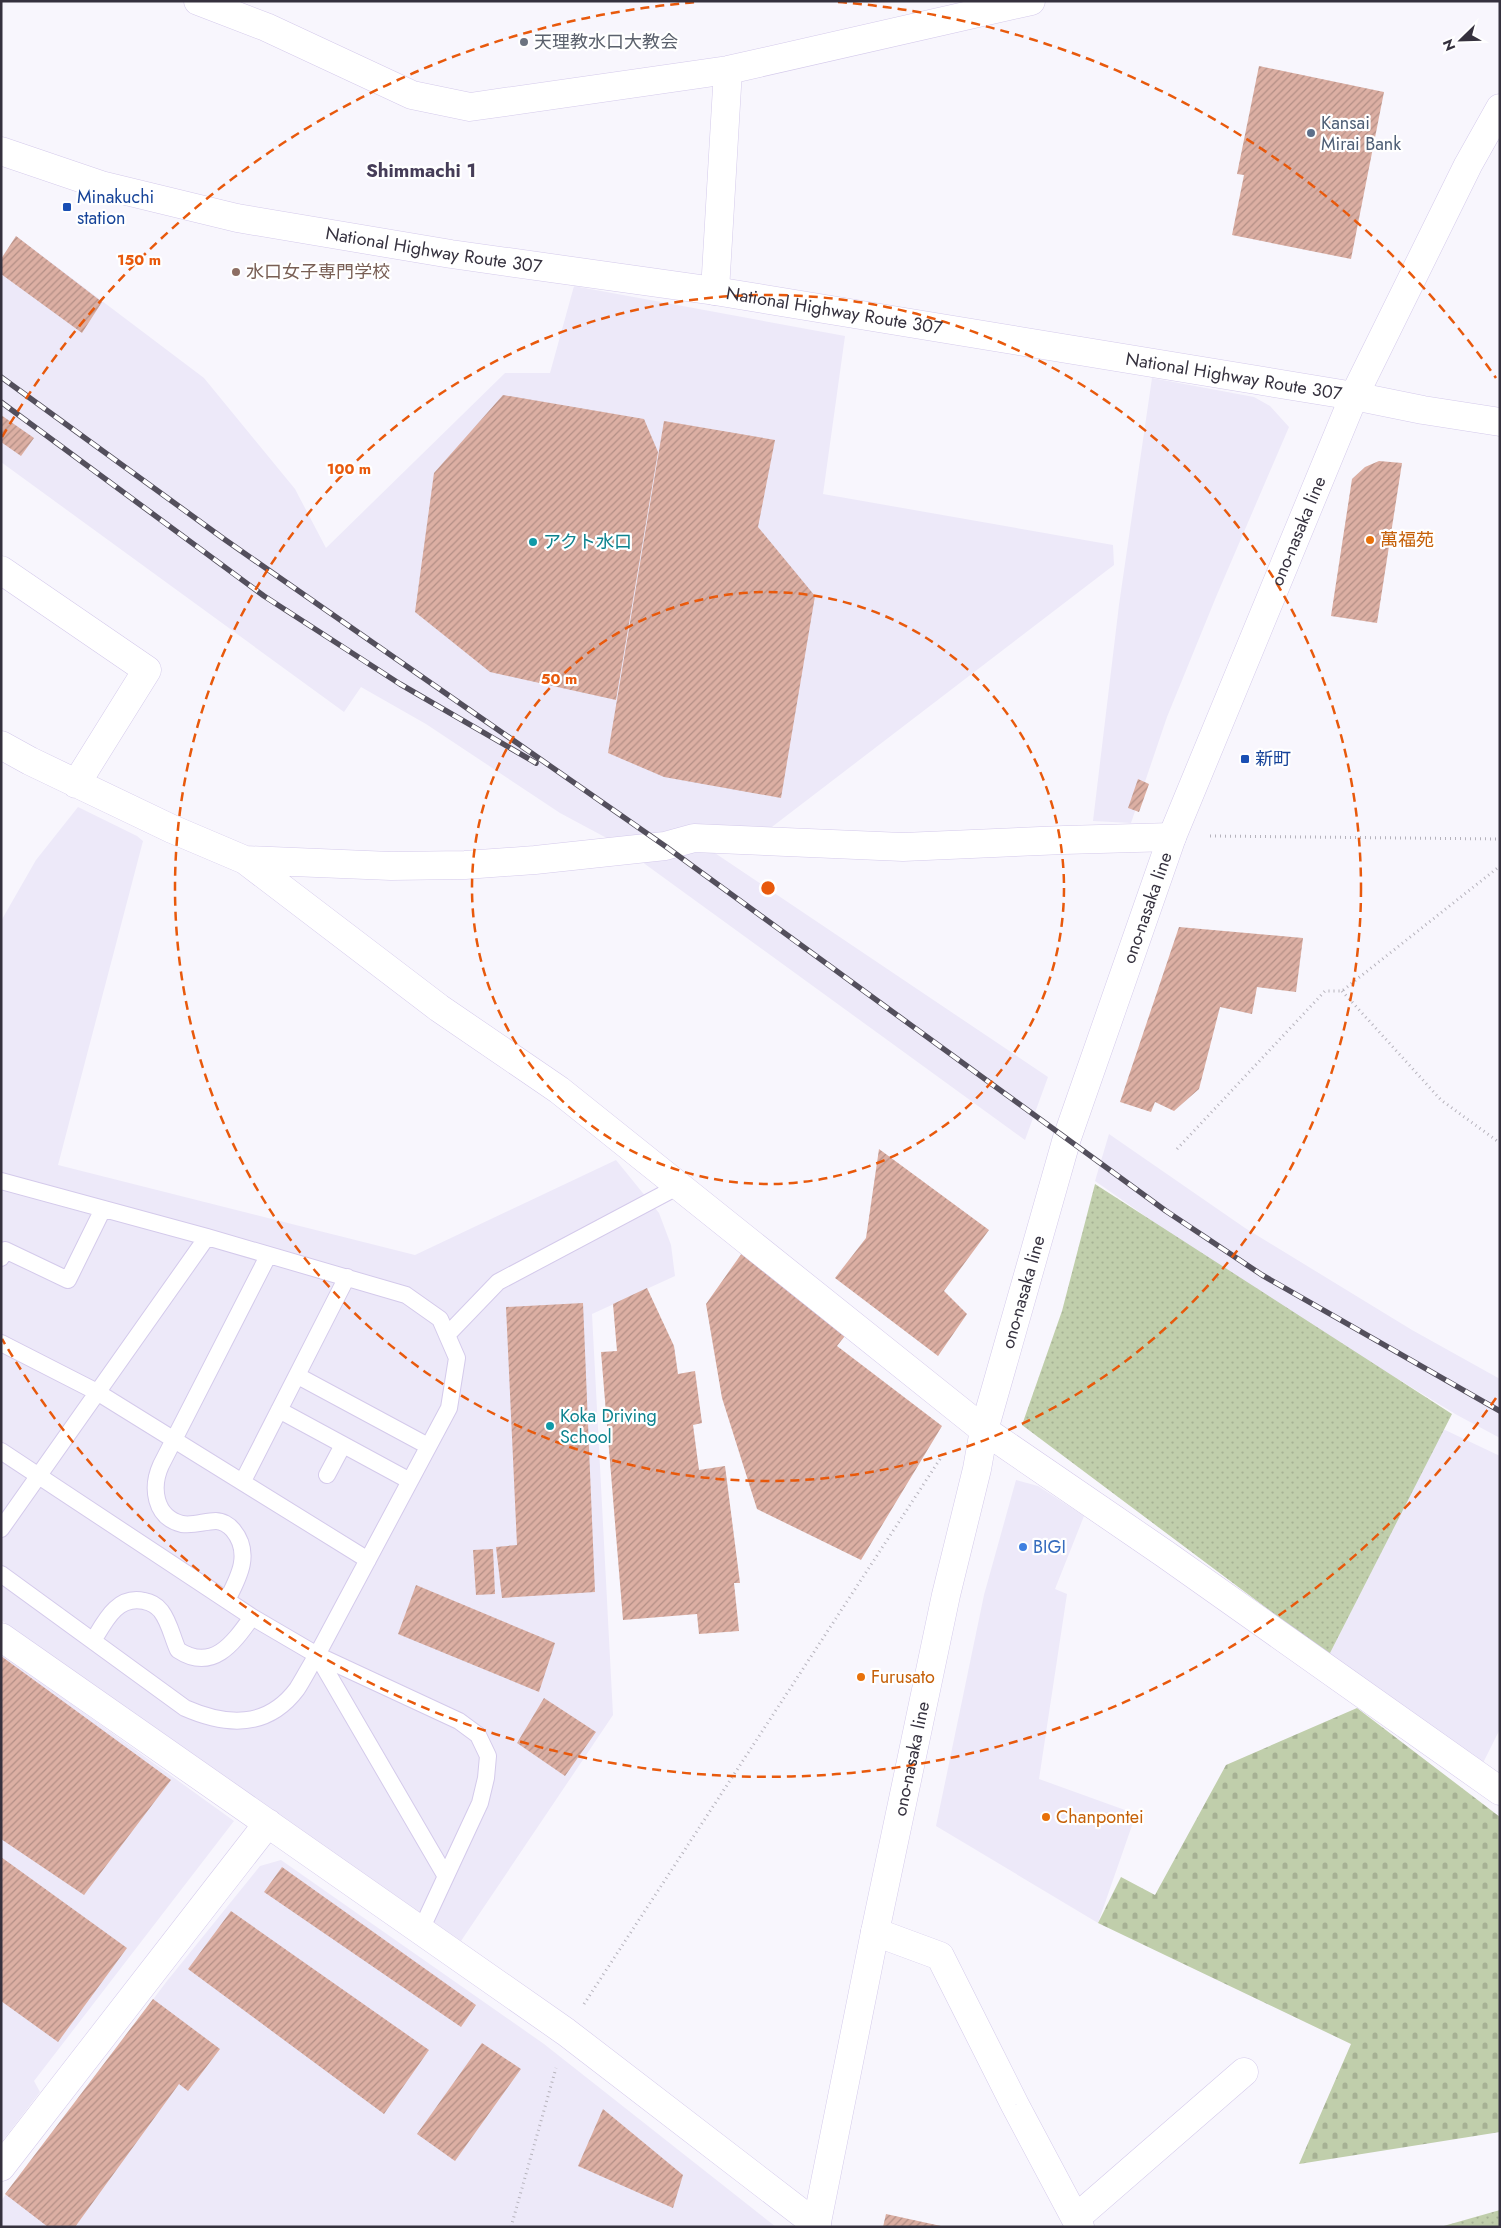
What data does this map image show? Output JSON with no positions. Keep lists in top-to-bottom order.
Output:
{
  "streets": {
    "main road": ["National Highway Route 307", "ono-nasaka line"]
  },
  "crossings": [
    ["National Highway Route 307", "ono-nasaka line"]
  ],
  "districts": ["Shimmachi 1"],
  "places": {
    "other": [
      "天理教水口大教会",
      "Kansai Mirai Bank",
      "水口女子専門学校",
      "萬福苑",
      "アクト水口",
      "Koka Driving School",
      "BIGI",
      "Furusato",
      "Chanpontei"
    ],
    "transit": ["Minakuchi station", "新町"]
  },
  "north": "bottom left",
  "rings": ["150 m", "100 m", "50 m"]
}
